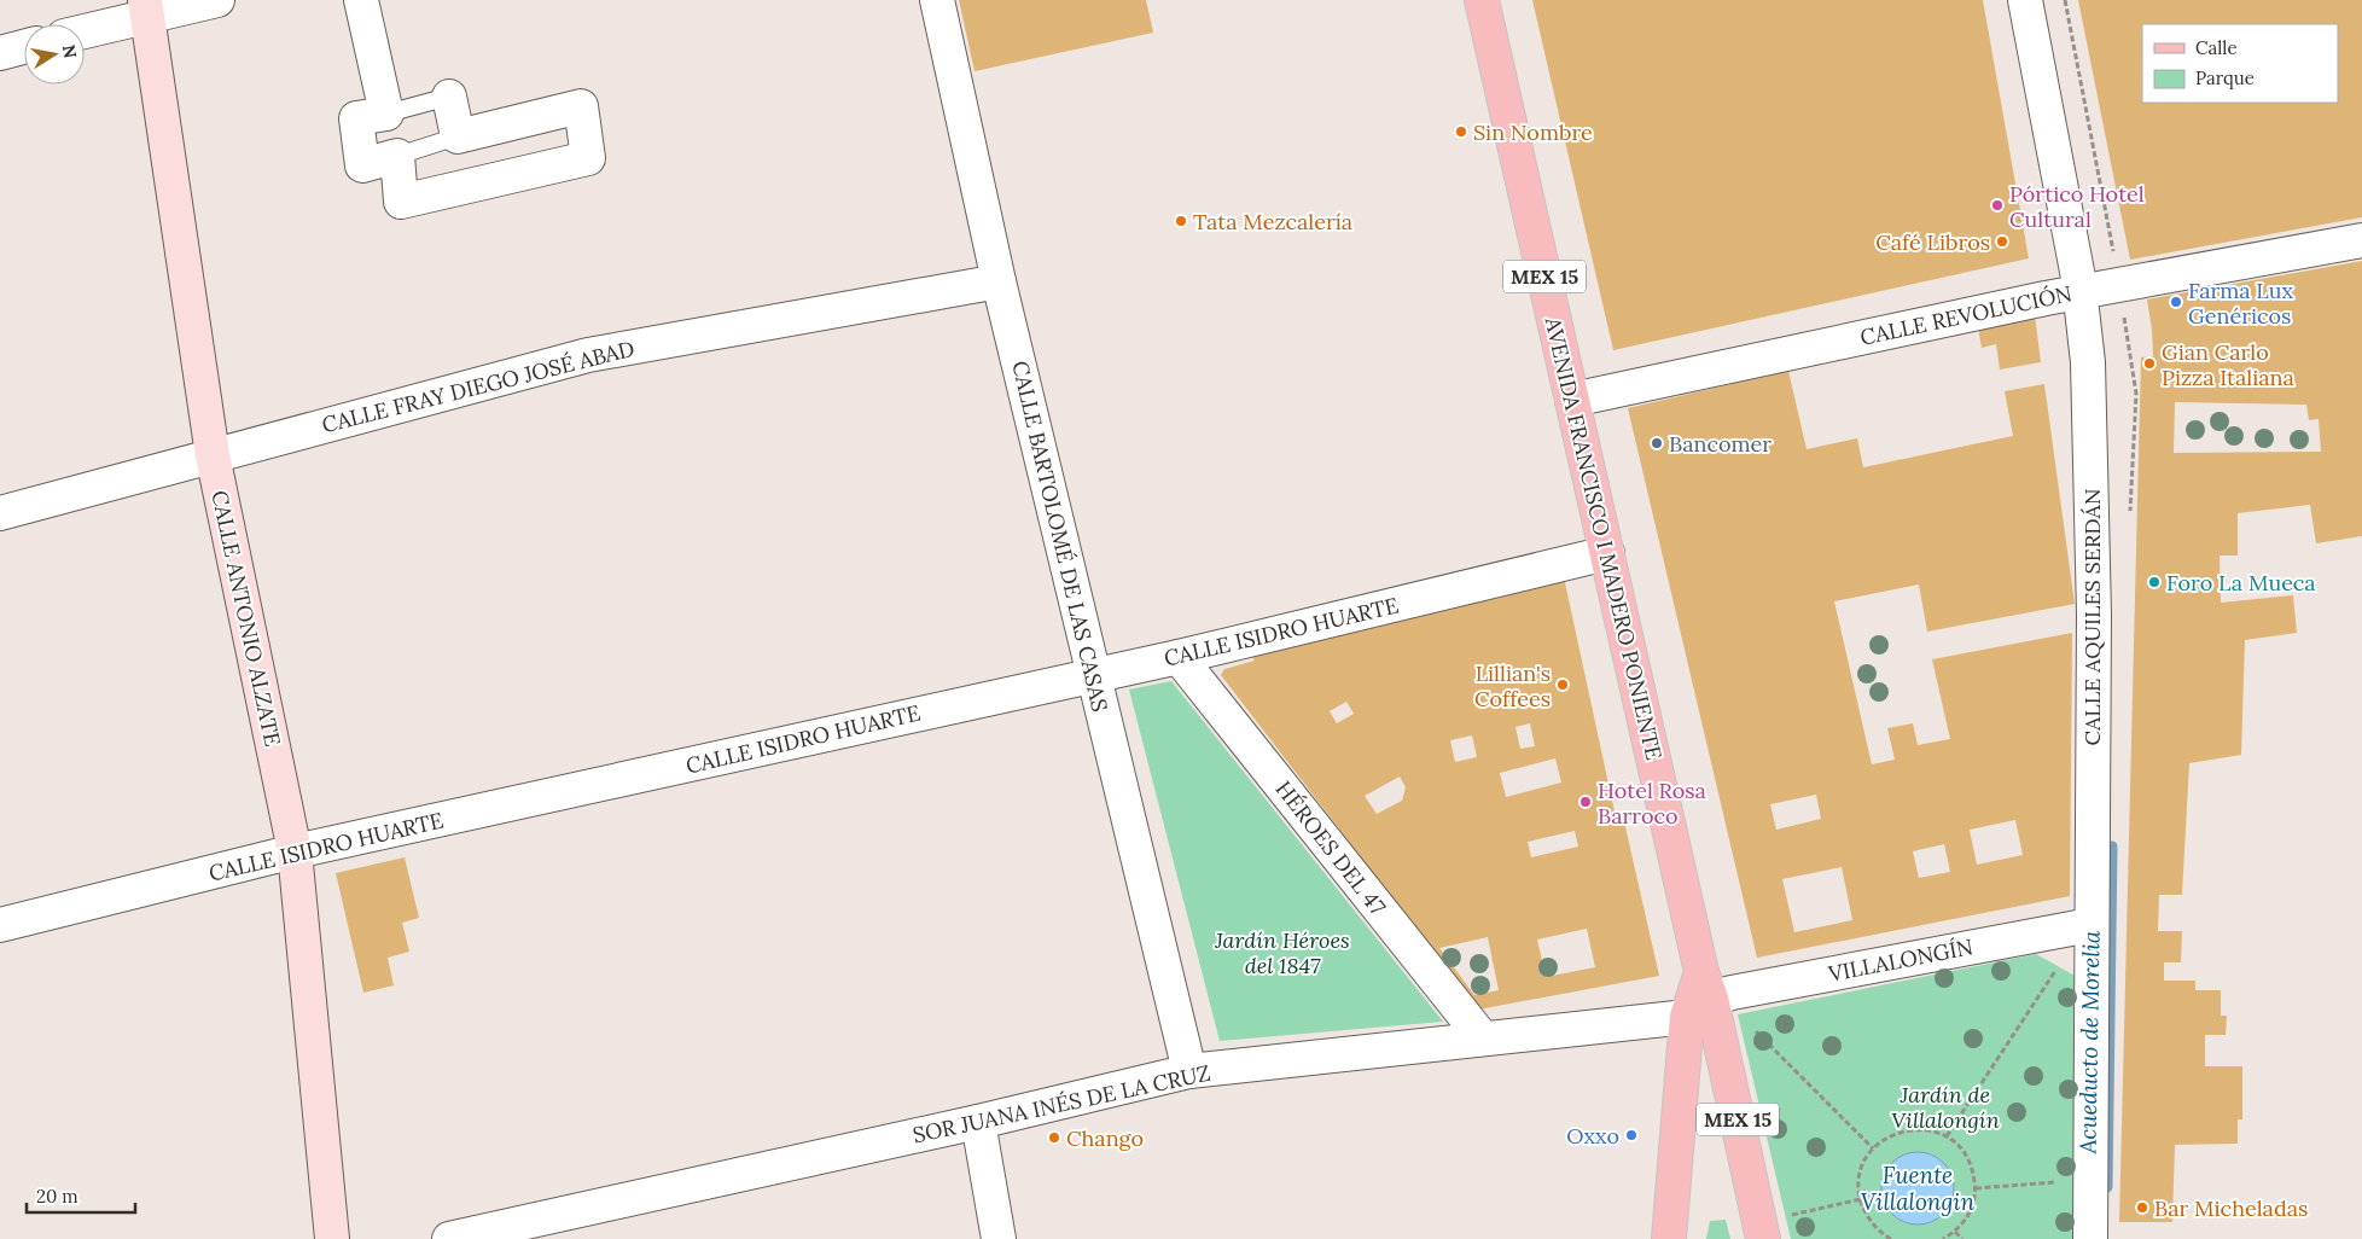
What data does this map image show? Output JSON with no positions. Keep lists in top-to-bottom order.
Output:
{
  "streets": {
    "main road": ["MEX 15", "AVENIDA FRANCISCO I MADERO PONIENTE"],
    "street": [
      "CALLE REVOLUCIÓN",
      "CALLE FRAY DIEGO JOSÉ ABAD",
      "CALLE BARTOLOMÉ DE LAS CASAS",
      "CALLE AQUILES SERDÁN",
      "CALLE ANTONIO ALZATE",
      "CALLE ISIDRO HUARTE",
      "HÉROES DEL 47",
      "VILLALONGÍN",
      "SOR JUANA INÉS DE LA CRUZ"
    ]
  },
  "crossings": [
    ["MEX 15", "AVENIDA FRANCISCO I MADERO PONIENTE"],
    ["MEX 15", "VILLALONGÍN"],
    ["MEX 15", "SOR JUANA INÉS DE LA CRUZ"],
    ["CALLE REVOLUCIÓN", "AVENIDA FRANCISCO I MADERO PONIENTE"],
    ["CALLE REVOLUCIÓN", "CALLE AQUILES SERDÁN"],
    ["CALLE FRAY DIEGO JOSÉ ABAD", "CALLE BARTOLOMÉ DE LAS CASAS"],
    ["CALLE FRAY DIEGO JOSÉ ABAD", "CALLE ANTONIO ALZATE"],
    ["CALLE BARTOLOMÉ DE LAS CASAS", "CALLE ISIDRO HUARTE"],
    ["CALLE BARTOLOMÉ DE LAS CASAS", "SOR JUANA INÉS DE LA CRUZ"],
    ["AVENIDA FRANCISCO I MADERO PONIENTE", "CALLE ISIDRO HUARTE"],
    ["AVENIDA FRANCISCO I MADERO PONIENTE", "VILLALONGÍN"],
    ["AVENIDA FRANCISCO I MADERO PONIENTE", "SOR JUANA INÉS DE LA CRUZ"],
    ["CALLE AQUILES SERDÁN", "VILLALONGÍN"],
    ["CALLE ANTONIO ALZATE", "CALLE ISIDRO HUARTE"],
    ["CALLE ISIDRO HUARTE", "HÉROES DEL 47"],
    ["HÉROES DEL 47", "SOR JUANA INÉS DE LA CRUZ"],
    ["VILLALONGÍN", "SOR JUANA INÉS DE LA CRUZ"]
  ],
  "water": ["Acueducto de Morelia", "Fuente Villalongin"],
  "parks": ["Jardín Héroes del 1847", "Jardín de Villalongín"],
  "places": [
    "Sin Nombre",
    "Pórtico Hotel Cultural",
    "Tata Mezcalería",
    "Café Libros",
    "Farma Lux Genéricos",
    "Gian Carlo Pizza Italiana",
    "Bancomer",
    "Foro La Mueca",
    "Lillian's Coffees",
    "Hotel Rosa Barroco",
    "Oxxo",
    "Chango",
    "Bar Micheladas"
  ],
  "legend": ["Calle", "Parque"],
  "scale_bar": "20 m",
  "north": "right"
}
